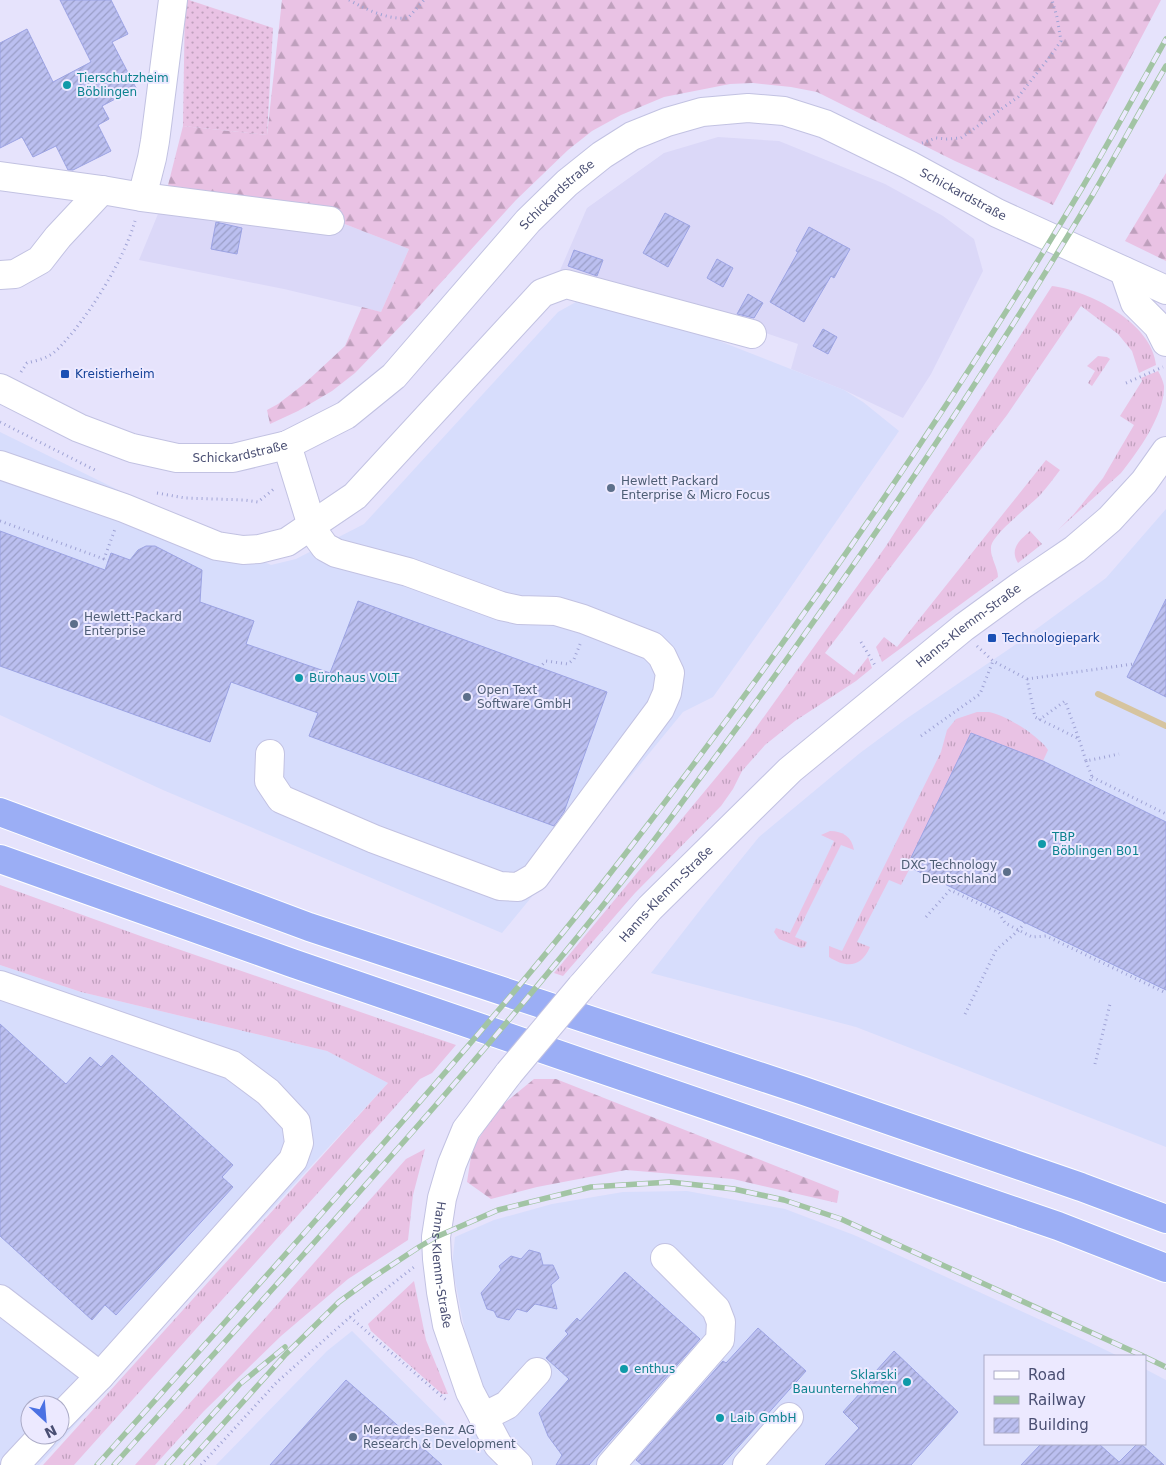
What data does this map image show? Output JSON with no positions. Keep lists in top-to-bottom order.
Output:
{
  "streets": {
    "street": ["Schickardstraße", "Hanns-Klemm-Straße"]
  },
  "places": {
    "other": [
      "Tierschutzheim Böblingen",
      "Hewlett Packard Enterprise & Micro Focus",
      "Hewlett-Packard Enterprise",
      "Bürohaus VOLT",
      "Open Text Software GmbH",
      "TBP Böblingen B01",
      "DXC Technology Deutschland",
      "enthus",
      "Sklarski Bauunternehmen",
      "Laib GmbH",
      "Mercedes-Benz AG Research & Development"
    ],
    "transit": ["Kreistierheim", "Technologiepark"]
  },
  "legend": ["Road", "Railway", "Building"],
  "north": "bottom right"
}
